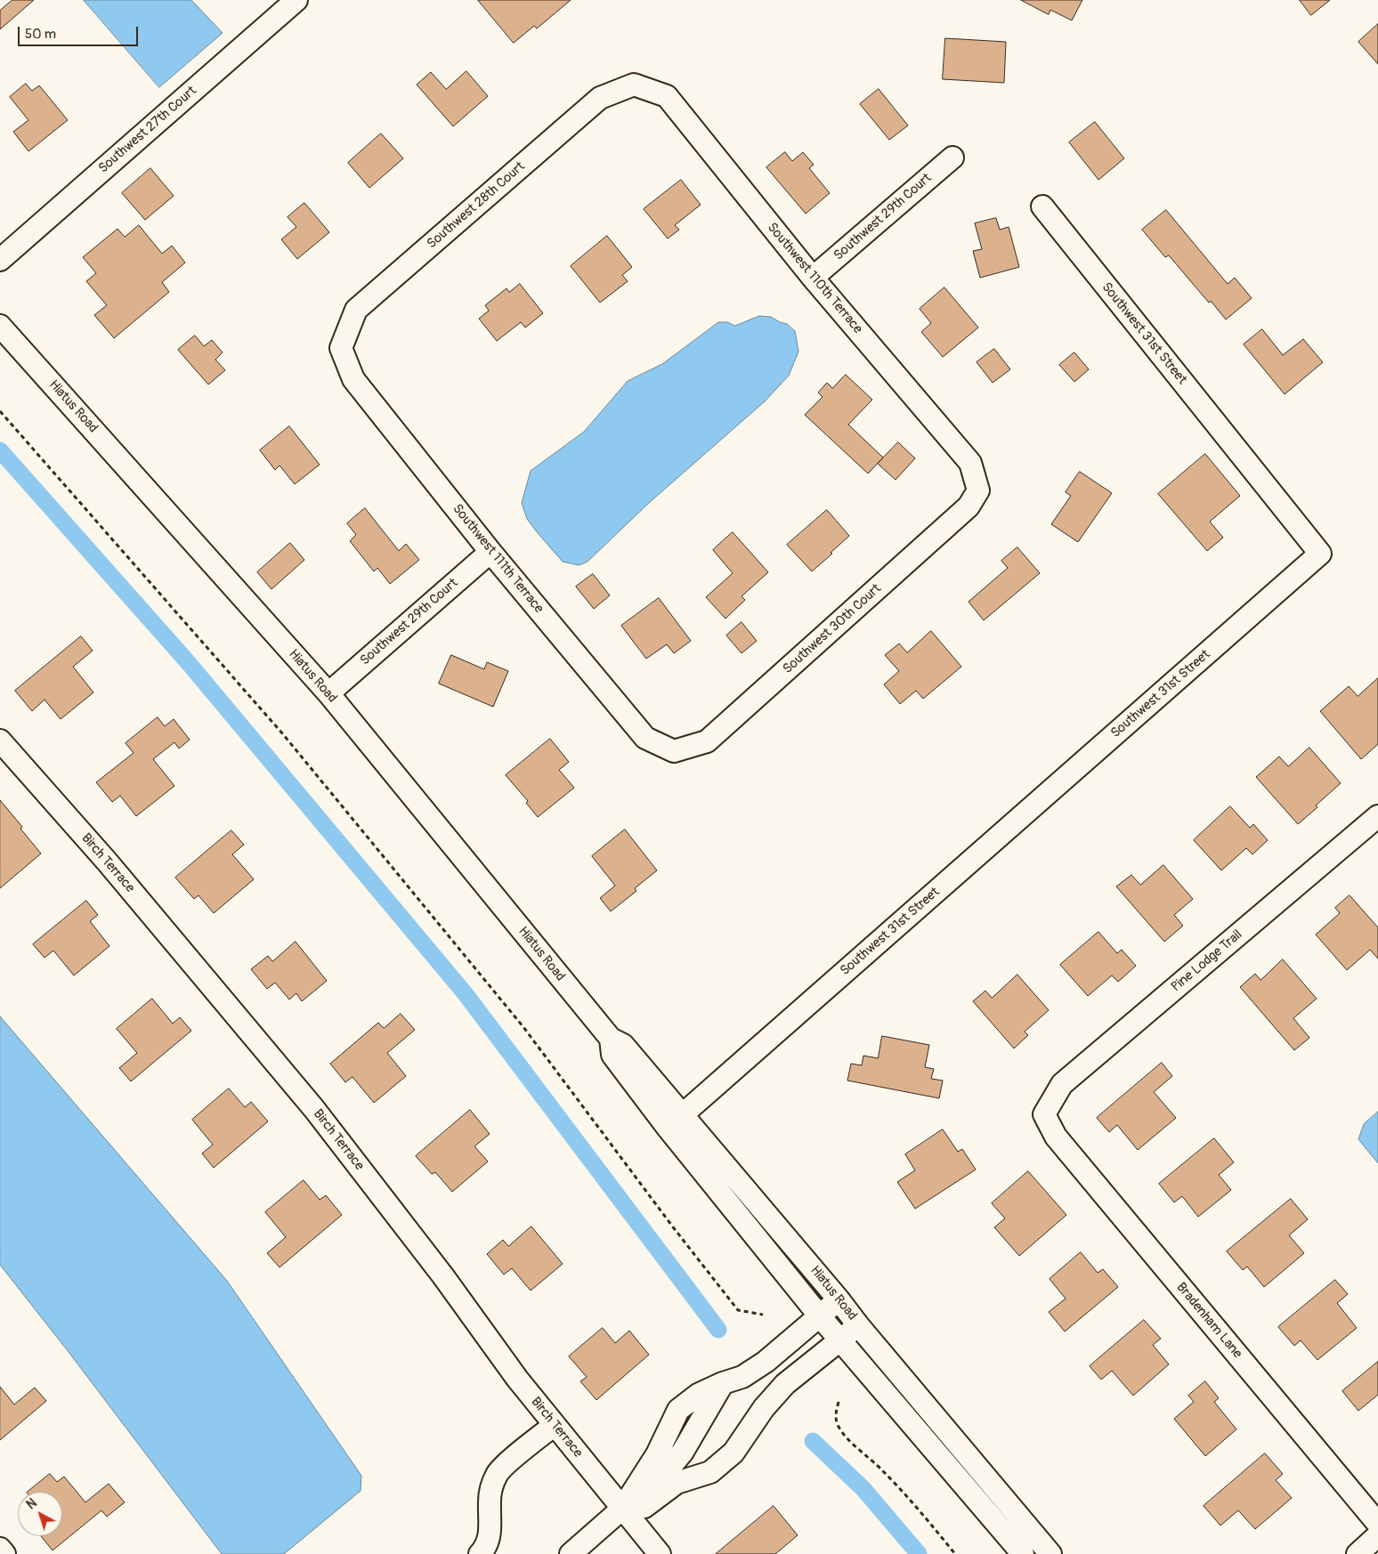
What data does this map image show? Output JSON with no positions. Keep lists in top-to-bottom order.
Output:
{
  "streets": {
    "street": [
      "Southwest 27th Court",
      "Southwest 28th Court",
      "Southwest 29th Court",
      "Southwest 110th Terrace",
      "Southwest 31st Street",
      "Hiatus Road",
      "Southwest 111th Terrace",
      "Southwest 30th Court",
      "Birch Terrace",
      "Pine Lodge Trail",
      "Bradenham Lane"
    ]
  },
  "crossings": [
    ["Southwest 28th Court", "Southwest 110th Terrace"],
    ["Southwest 28th Court", "Southwest 111th Terrace"],
    ["Southwest 29th Court", "Southwest 110th Terrace"],
    ["Southwest 29th Court", "Hiatus Road"],
    ["Southwest 29th Court", "Southwest 111th Terrace"],
    ["Southwest 110th Terrace", "Southwest 30th Court"],
    ["Southwest 31st Street", "Hiatus Road"],
    ["Southwest 111th Terrace", "Southwest 30th Court"],
    ["Pine Lodge Trail", "Bradenham Lane"]
  ],
  "scale_bar": "50 m",
  "north": "top left"
}
